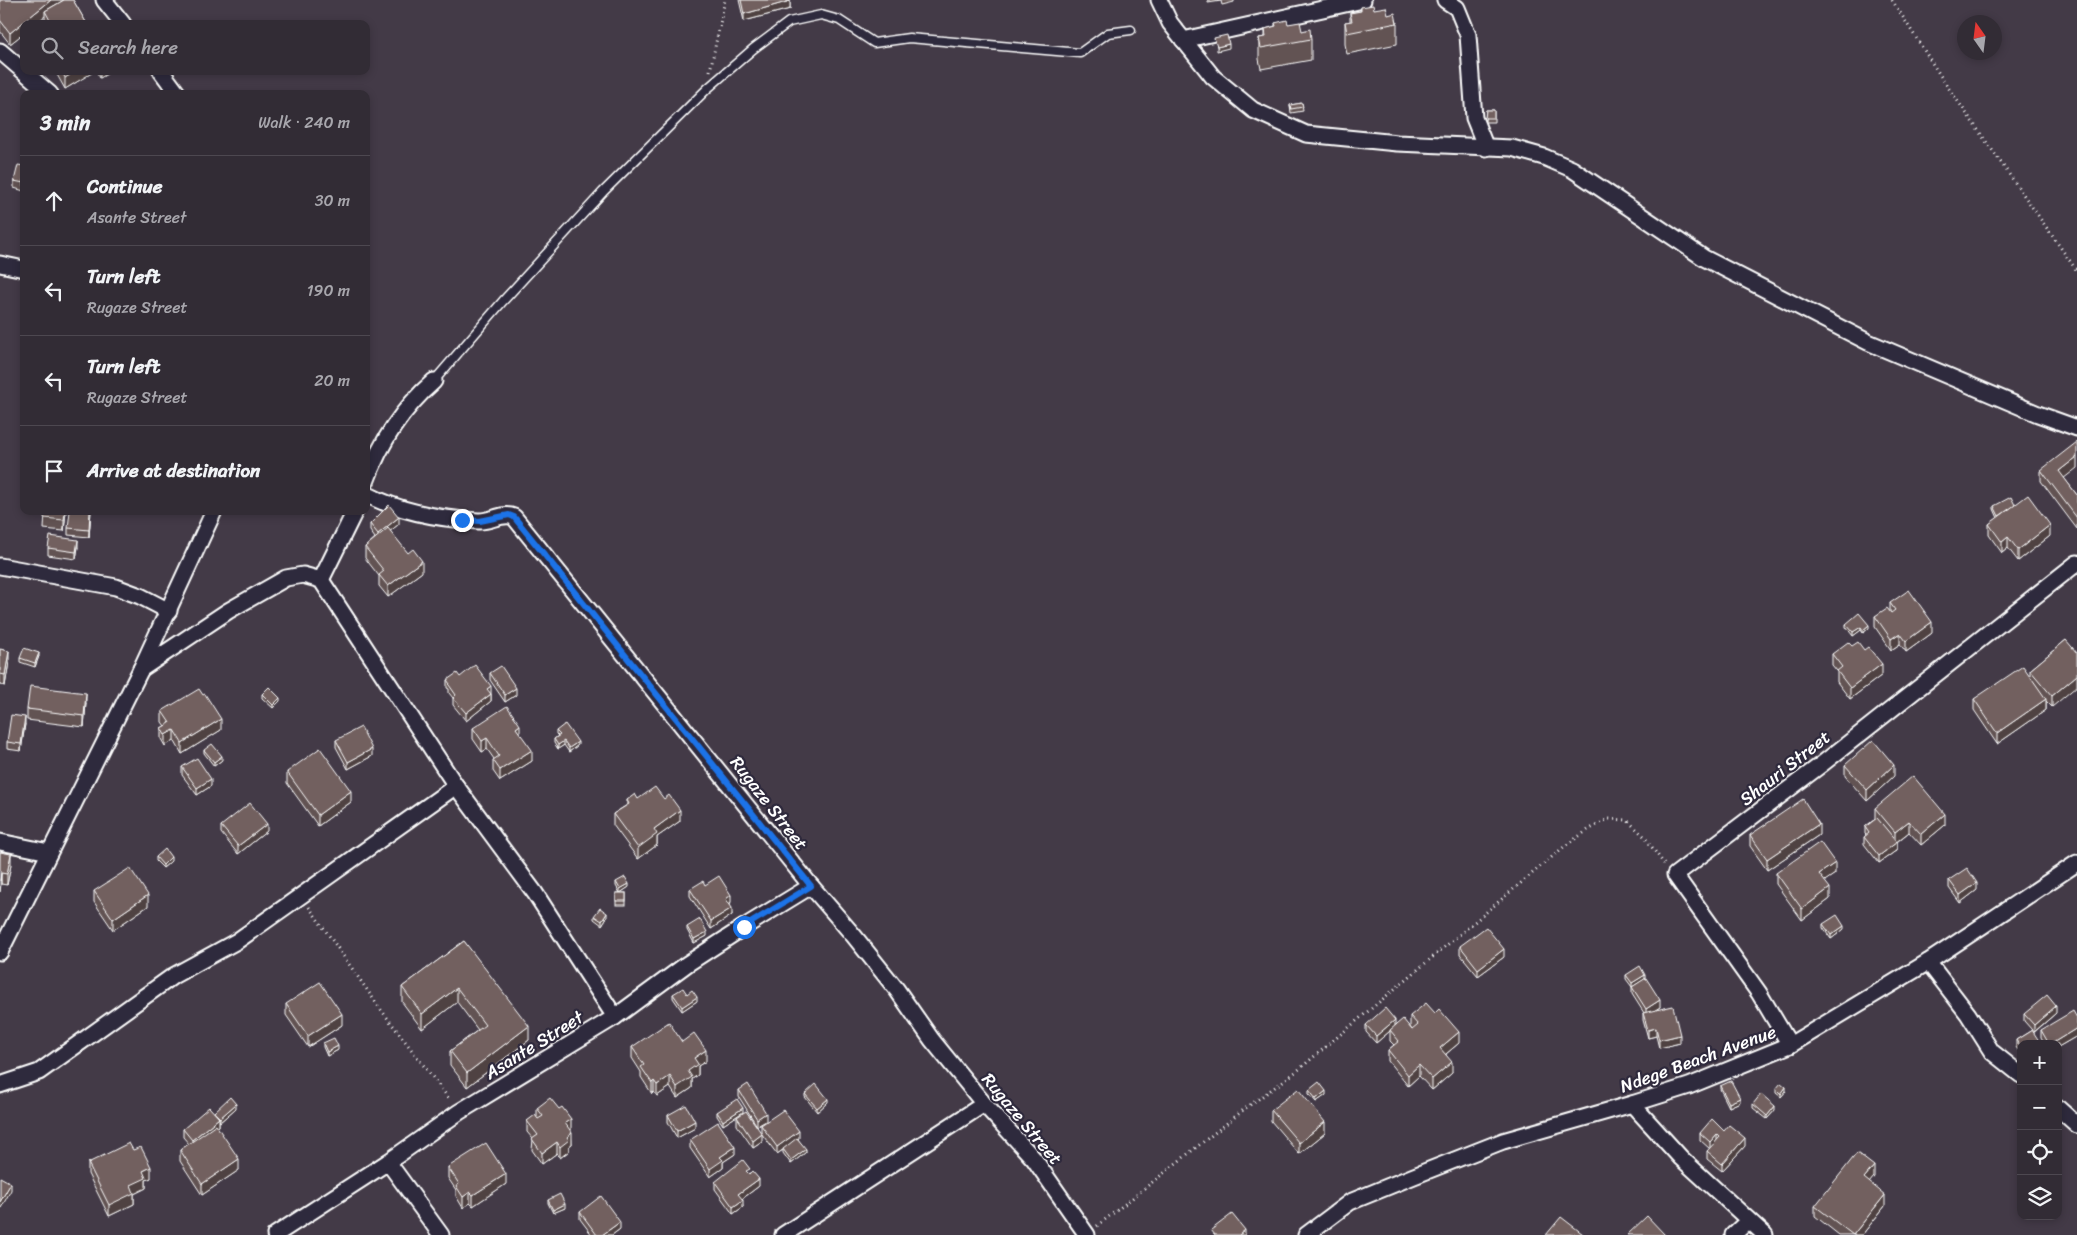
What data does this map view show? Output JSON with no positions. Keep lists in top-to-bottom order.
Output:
{
  "streets": {
    "street": [
      "Shauri Street",
      "Rugaze Street",
      "Asante Street",
      "Ndege Beach Avenue"
    ]
  },
  "crossings": [
    ["Rugaze Street", "Asante Street"]
  ],
  "north": "top",
  "page": {
    "search": "Search here",
    "heading": ["3 min", "Walk · 240 m"],
    "list": [
      ["Continue", "Asante Street", "30 m"],
      ["Turn left", "Rugaze Street", "190 m"],
      ["Turn left", "Rugaze Street", "20 m"],
      "Arrive at destination"
    ],
    "map_buttons": ["+", "−"]
  }
}
